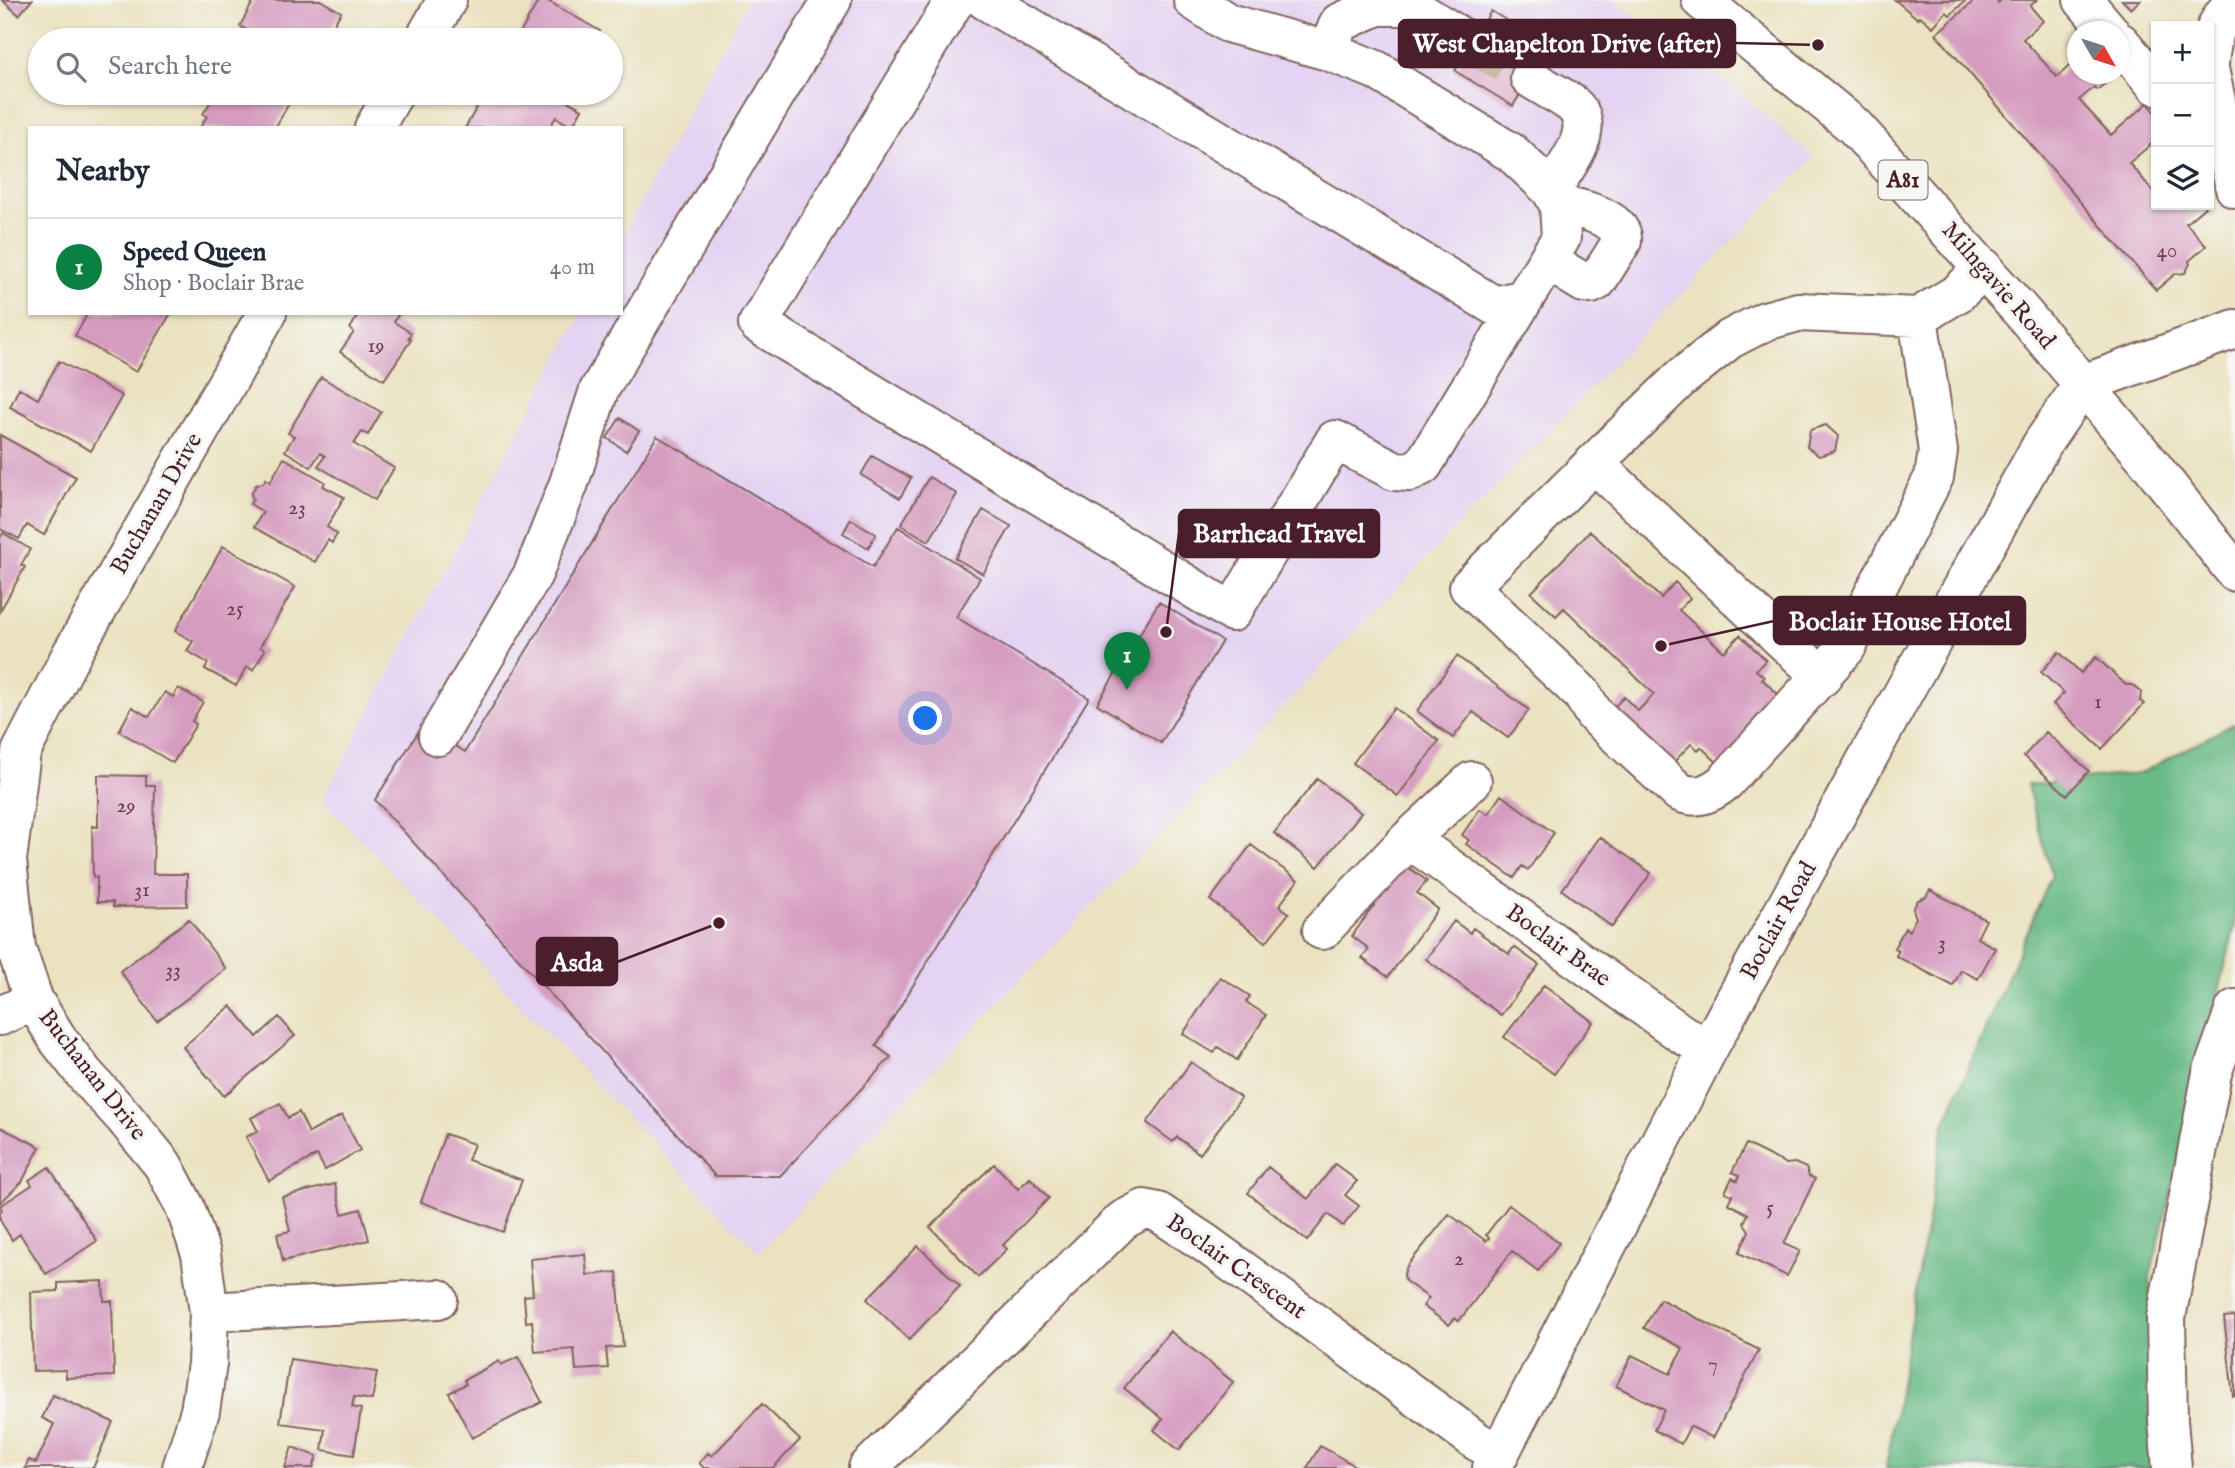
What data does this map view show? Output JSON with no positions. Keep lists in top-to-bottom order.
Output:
{
  "streets": {
    "street": [
      "A81",
      "Milngavie Road",
      "Buchanan Drive",
      "Boclair Road",
      "Boclair Brae",
      "Boclair Crescent"
    ]
  },
  "crossings": [
    ["Milngavie Road", "Boclair Road"],
    ["Boclair Road", "Boclair Brae"],
    ["Boclair Road", "Boclair Crescent"]
  ],
  "places": [
    "West Chapelton Drive (after)",
    "Barrhead Travel",
    "Boclair House Hotel",
    "Asda"
  ],
  "house_numbers": [
    "40",
    "19",
    "23",
    "25",
    "1",
    "29",
    "31",
    "3",
    "33",
    "5",
    "2",
    "7"
  ],
  "north": "bottom right",
  "page": {
    "map_buttons": ["+", "−"],
    "search": "Search here",
    "heading": "Nearby",
    "list": [
      {
        "mark": "1",
        "name": "Speed Queen",
        "note": "Shop · Boclair Brae",
        "value": "40 m"
      }
    ],
    "pins": "1"
  }
}
